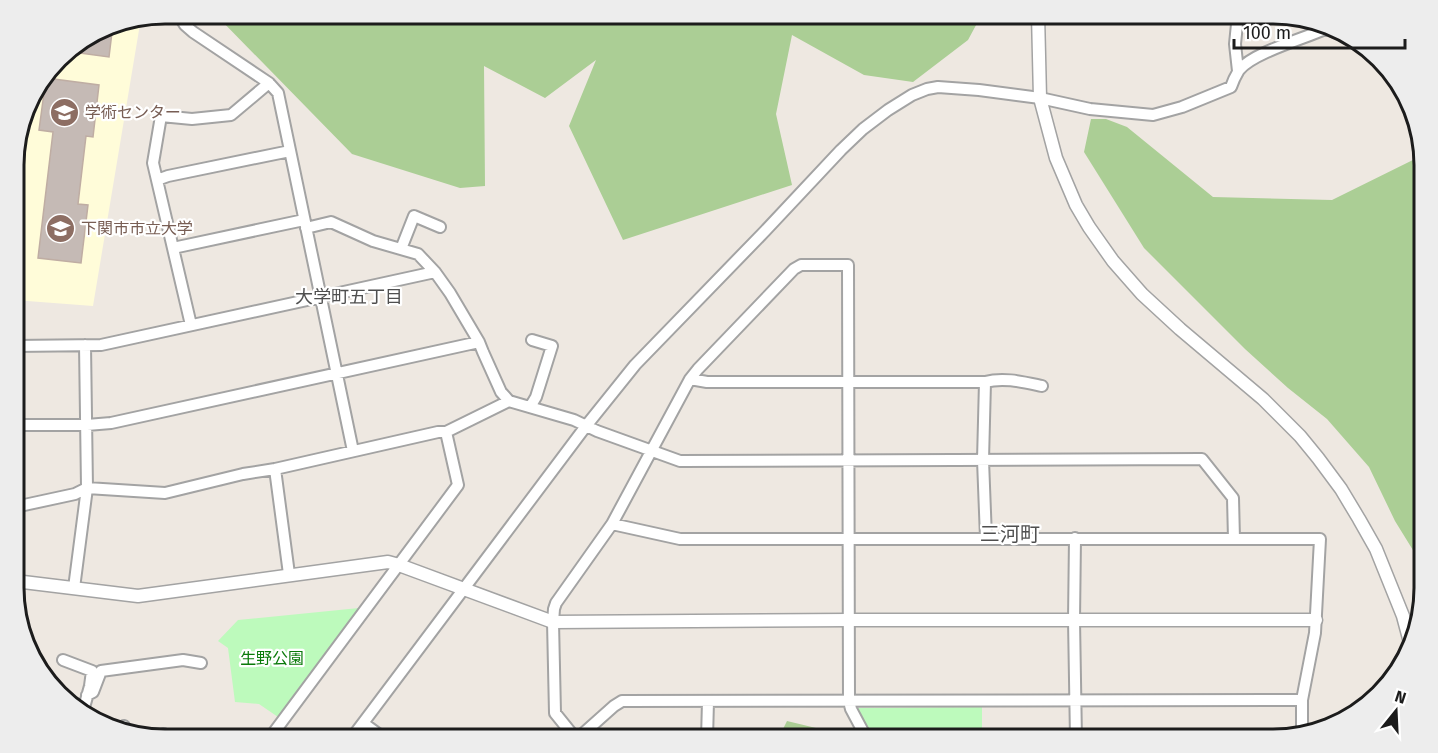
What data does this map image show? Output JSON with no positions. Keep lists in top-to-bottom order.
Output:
{
  "districts": ["大学町五丁目", "三河町"],
  "parks": ["生野公園"],
  "places": {
    "school or university": ["学術センター", "下関市市立大学"]
  },
  "scale_bar": "100 m",
  "north": "top"
}
